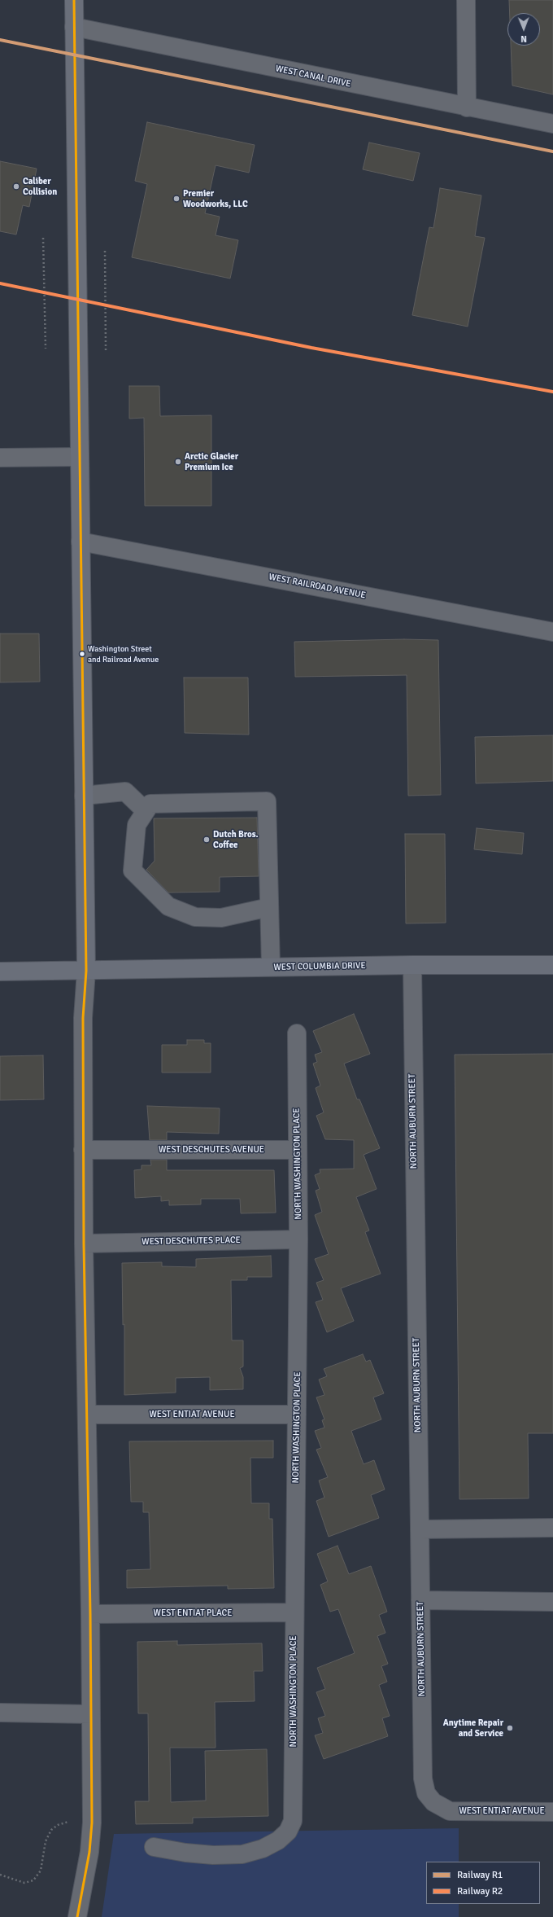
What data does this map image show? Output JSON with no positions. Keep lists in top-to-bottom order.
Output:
{
  "streets": {
    "main road": ["WEST COLUMBIA DRIVE"],
    "street": [
      "WEST CANAL DRIVE",
      "WEST RAILROAD AVENUE",
      "NORTH AUBURN STREET",
      "WEST DESCHUTES AVENUE",
      "NORTH WASHINGTON PLACE",
      "WEST DESCHUTES PLACE",
      "WEST ENTIAT AVENUE",
      "WEST ENTIAT PLACE"
    ]
  },
  "crossings": [
    ["WEST COLUMBIA DRIVE", "NORTH AUBURN STREET"],
    ["NORTH AUBURN STREET", "WEST ENTIAT AVENUE"],
    ["WEST DESCHUTES AVENUE", "NORTH WASHINGTON PLACE"],
    ["NORTH WASHINGTON PLACE", "WEST DESCHUTES PLACE"],
    ["NORTH WASHINGTON PLACE", "WEST ENTIAT AVENUE"],
    ["NORTH WASHINGTON PLACE", "WEST ENTIAT PLACE"]
  ],
  "places": [
    "Caliber Collision",
    "Premier Woodworks, LLC",
    "Arctic Glacier Premium Ice",
    "Washington Street and Railroad Avenue",
    "Dutch Bros. Coffee",
    "Anytime Repair and Service"
  ],
  "lines": ["rail line R1", "rail line R2"],
  "legend": ["Railway R1", "Railway R2"],
  "north": "bottom"
}
